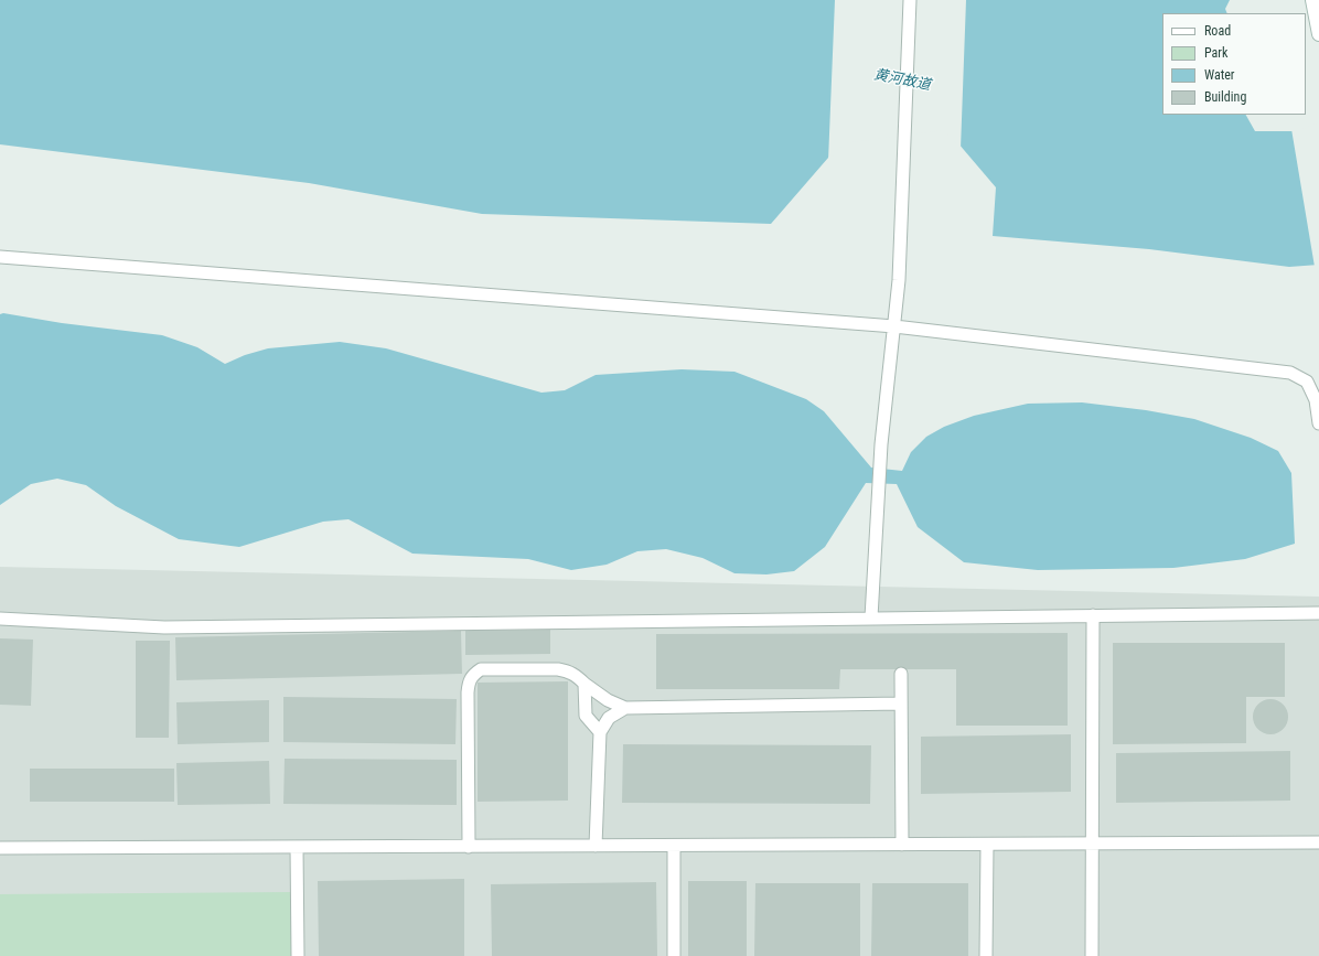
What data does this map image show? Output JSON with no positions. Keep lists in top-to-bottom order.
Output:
{
  "water": ["黄河故道"],
  "legend": [
    "Road",
    "Park",
    "Water",
    "Building"
  ]
}
